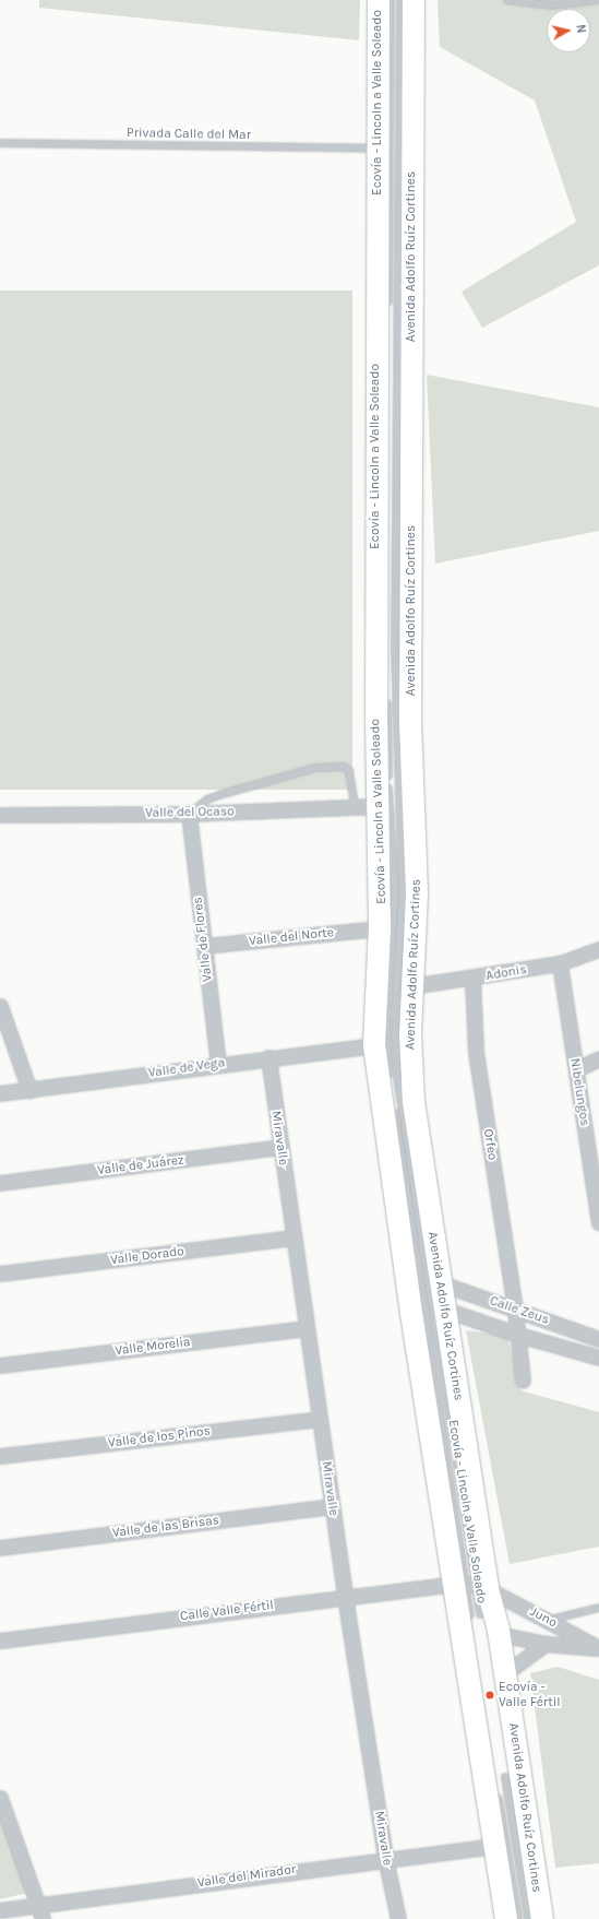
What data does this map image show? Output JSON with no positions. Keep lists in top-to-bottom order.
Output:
{
  "streets": {
    "main road": ["Avenida Adolfo Ruíz Cortines"],
    "street": [
      "Valle del Ocaso",
      "Valle del Norte",
      "Valle de Flores",
      "Adonis",
      "Valle de Vega",
      "Nibelungos",
      "Miravalle",
      "Orfeo",
      "Valle de Juárez",
      "Valle Dorado",
      "Calle Zeus",
      "Valle Morelia",
      "Valle de los Pinos",
      "Valle de las Brisas",
      "Calle Valle Fértil",
      "Juno",
      "Valle del Mirador"
    ],
    "lane": ["Ecovía - Lincoln a Valle Soleado", "Privada Calle del Mar"]
  },
  "crossings": [
    ["Ecovía - Lincoln a Valle Soleado", "Avenida Adolfo Ruíz Cortines"],
    ["Ecovía - Lincoln a Valle Soleado", "Calle Valle Fértil"],
    ["Ecovía - Lincoln a Valle Soleado", "Juno"],
    ["Privada Calle del Mar", "Avenida Adolfo Ruíz Cortines"],
    ["Avenida Adolfo Ruíz Cortines", "Valle del Ocaso"],
    ["Avenida Adolfo Ruíz Cortines", "Valle del Norte"],
    ["Avenida Adolfo Ruíz Cortines", "Adonis"],
    ["Avenida Adolfo Ruíz Cortines", "Valle de Vega"],
    ["Avenida Adolfo Ruíz Cortines", "Calle Zeus"],
    ["Avenida Adolfo Ruíz Cortines", "Calle Valle Fértil"],
    ["Avenida Adolfo Ruíz Cortines", "Juno"],
    ["Avenida Adolfo Ruíz Cortines", "Valle del Mirador"],
    ["Valle del Ocaso", "Valle de Flores"],
    ["Valle del Norte", "Valle de Flores"],
    ["Valle de Flores", "Valle de Vega"],
    ["Adonis", "Nibelungos"],
    ["Adonis", "Orfeo"],
    ["Valle de Vega", "Miravalle"],
    ["Miravalle", "Valle de Juárez"],
    ["Miravalle", "Valle Dorado"],
    ["Miravalle", "Valle Morelia"],
    ["Miravalle", "Valle de los Pinos"],
    ["Miravalle", "Valle de las Brisas"],
    ["Miravalle", "Calle Valle Fértil"],
    ["Miravalle", "Valle del Mirador"],
    ["Orfeo", "Calle Zeus"],
    ["Calle Valle Fértil", "Juno"]
  ],
  "places": ["Ecovía - Valle Fértil"],
  "north": "right"
}
